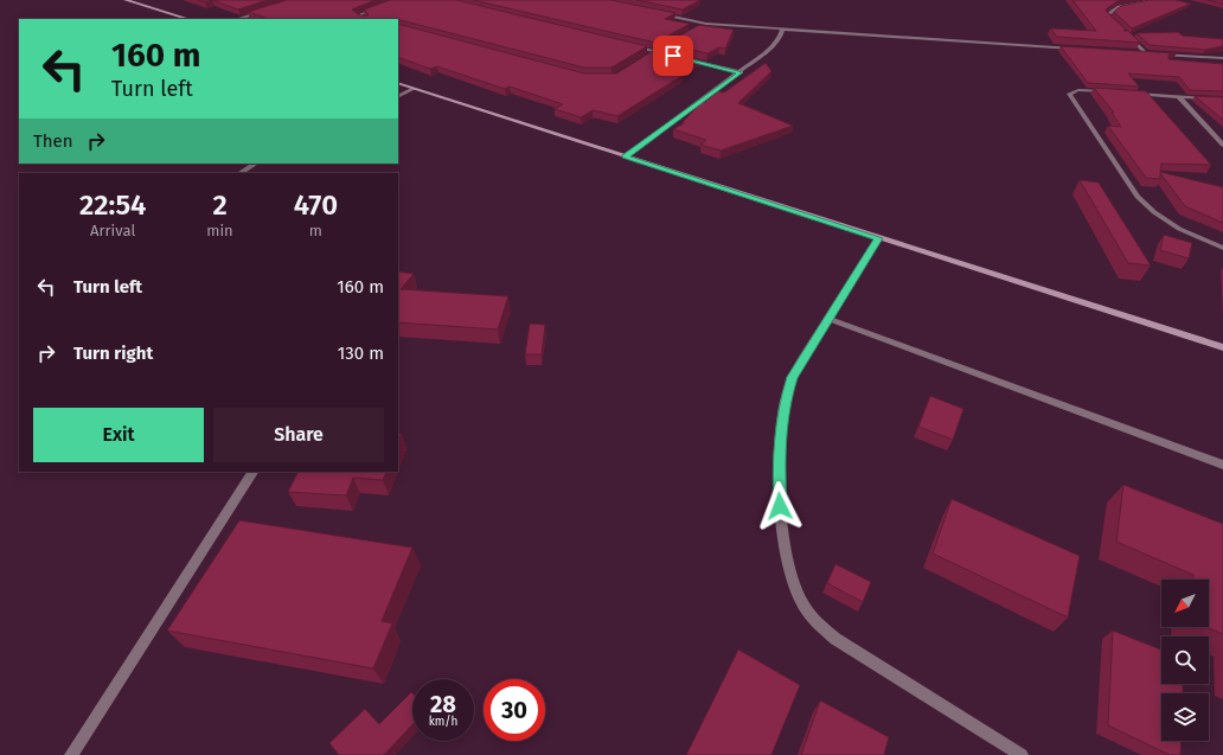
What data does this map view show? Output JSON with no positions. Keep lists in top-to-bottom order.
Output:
{
  "north": "bottom left",
  "page": {
    "turn": ["160 m", "Turn left"],
    "then": "Then",
    "eta": [
      "22:54",
      "Arrival",
      "2",
      "min",
      "470",
      "m"
    ],
    "list": [
      {
        "name": "Turn left",
        "value": "160 m"
      },
      {
        "name": "Turn right",
        "value": "130 m"
      }
    ],
    "buttons": ["Exit", "Share"],
    "speed": "28 km/h",
    "limit": "30"
  }
}
